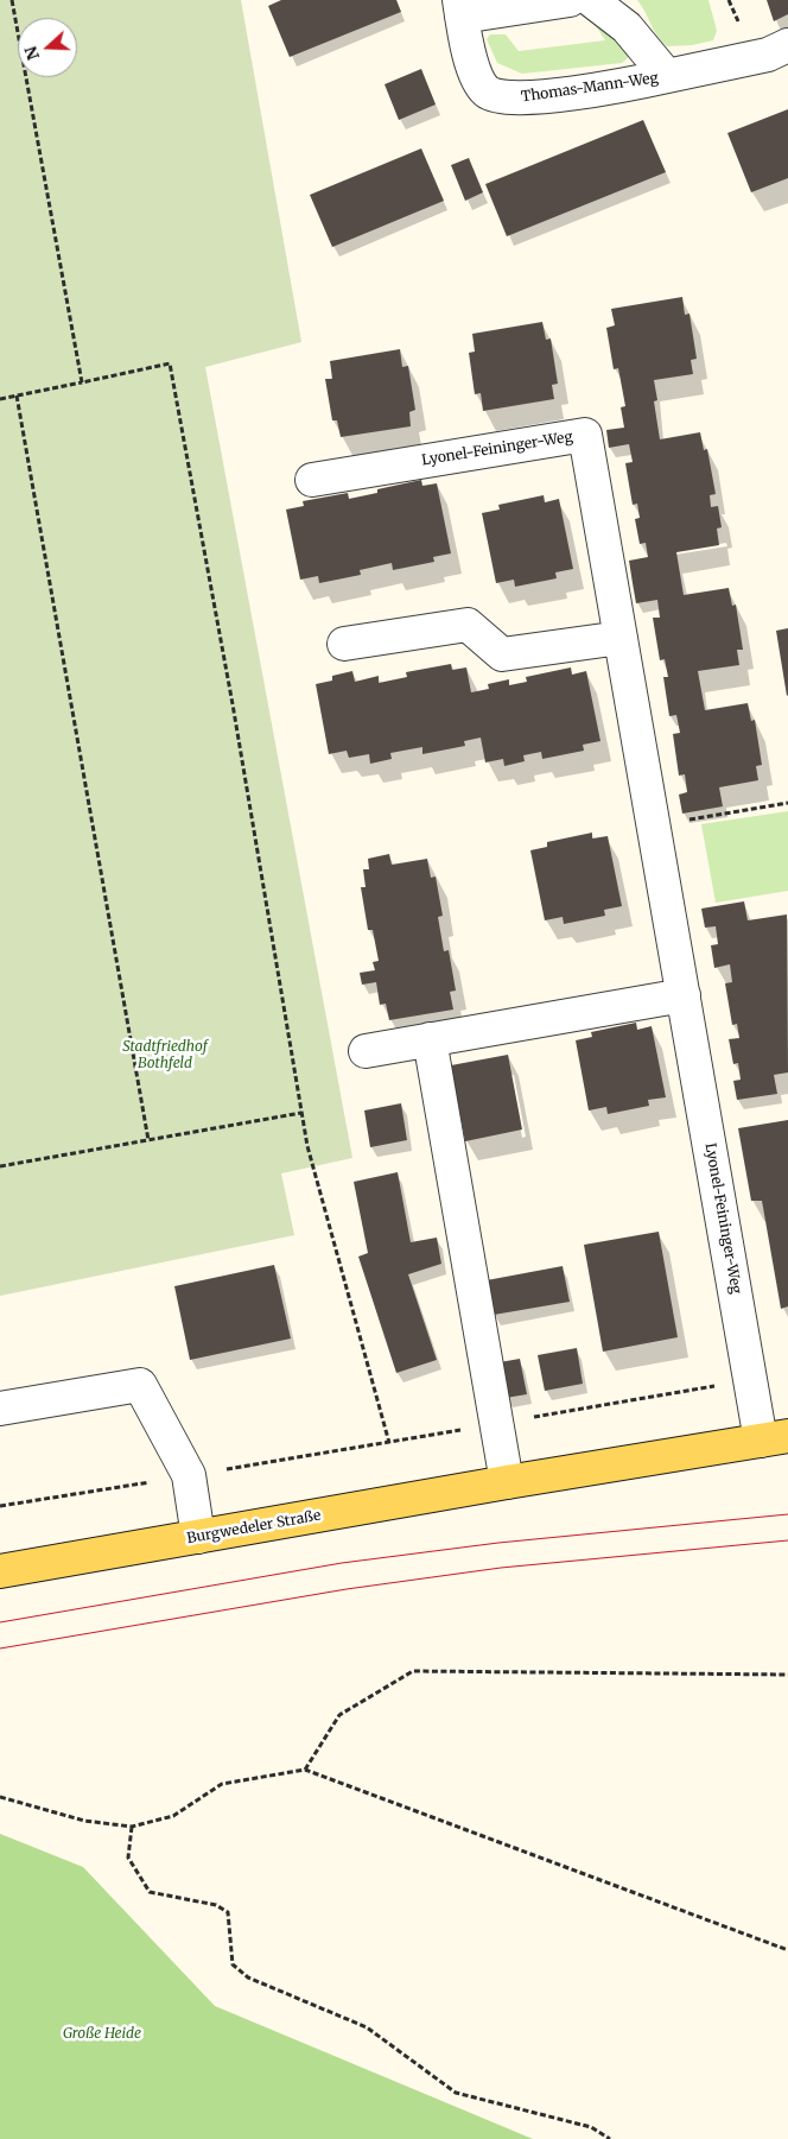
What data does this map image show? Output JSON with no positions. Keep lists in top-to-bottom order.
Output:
{
  "streets": {
    "main road": ["Burgwedeler Straße"],
    "street": ["Thomas-Mann-Weg", "Lyonel-Feininger-Weg"]
  },
  "crossings": [
    ["Lyonel-Feininger-Weg", "Burgwedeler Straße"]
  ],
  "parks": ["Stadtfriedhof Bothfeld", "Große Heide"],
  "north": "left"
}
